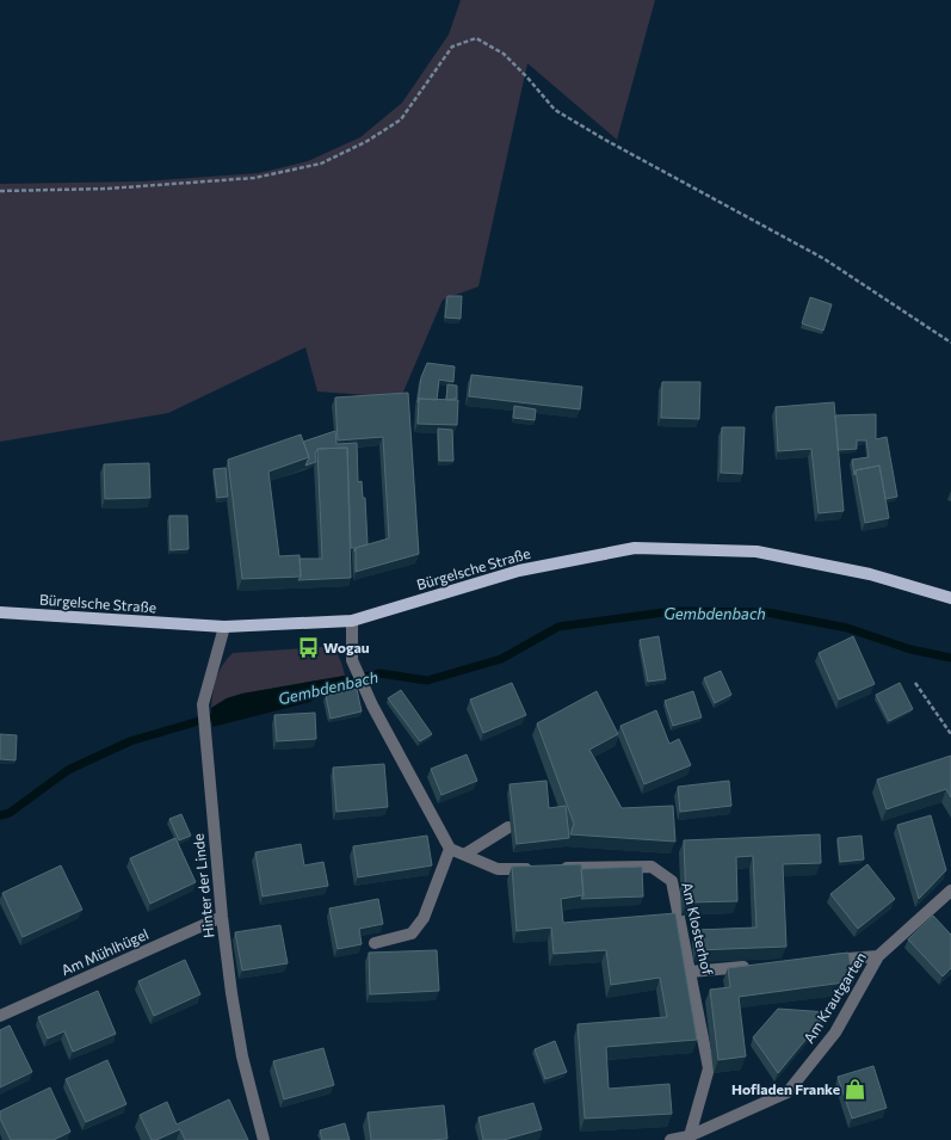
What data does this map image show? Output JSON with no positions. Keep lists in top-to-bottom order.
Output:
{
  "streets": {
    "main road": ["Bürgelsche Straße"],
    "street": [
      "Hinter der Linde",
      "Am Klosterhof",
      "Am Mühlhügel",
      "Am Krautgarten"
    ]
  },
  "crossings": [
    ["Bürgelsche Straße", "Hinter der Linde"],
    ["Hinter der Linde", "Am Mühlhügel"],
    ["Am Klosterhof", "Am Krautgarten"]
  ],
  "water": ["Gembdenbach"],
  "places": {
    "bus stop": ["Wogau"],
    "shop": ["Hofladen Franke"]
  }
}
